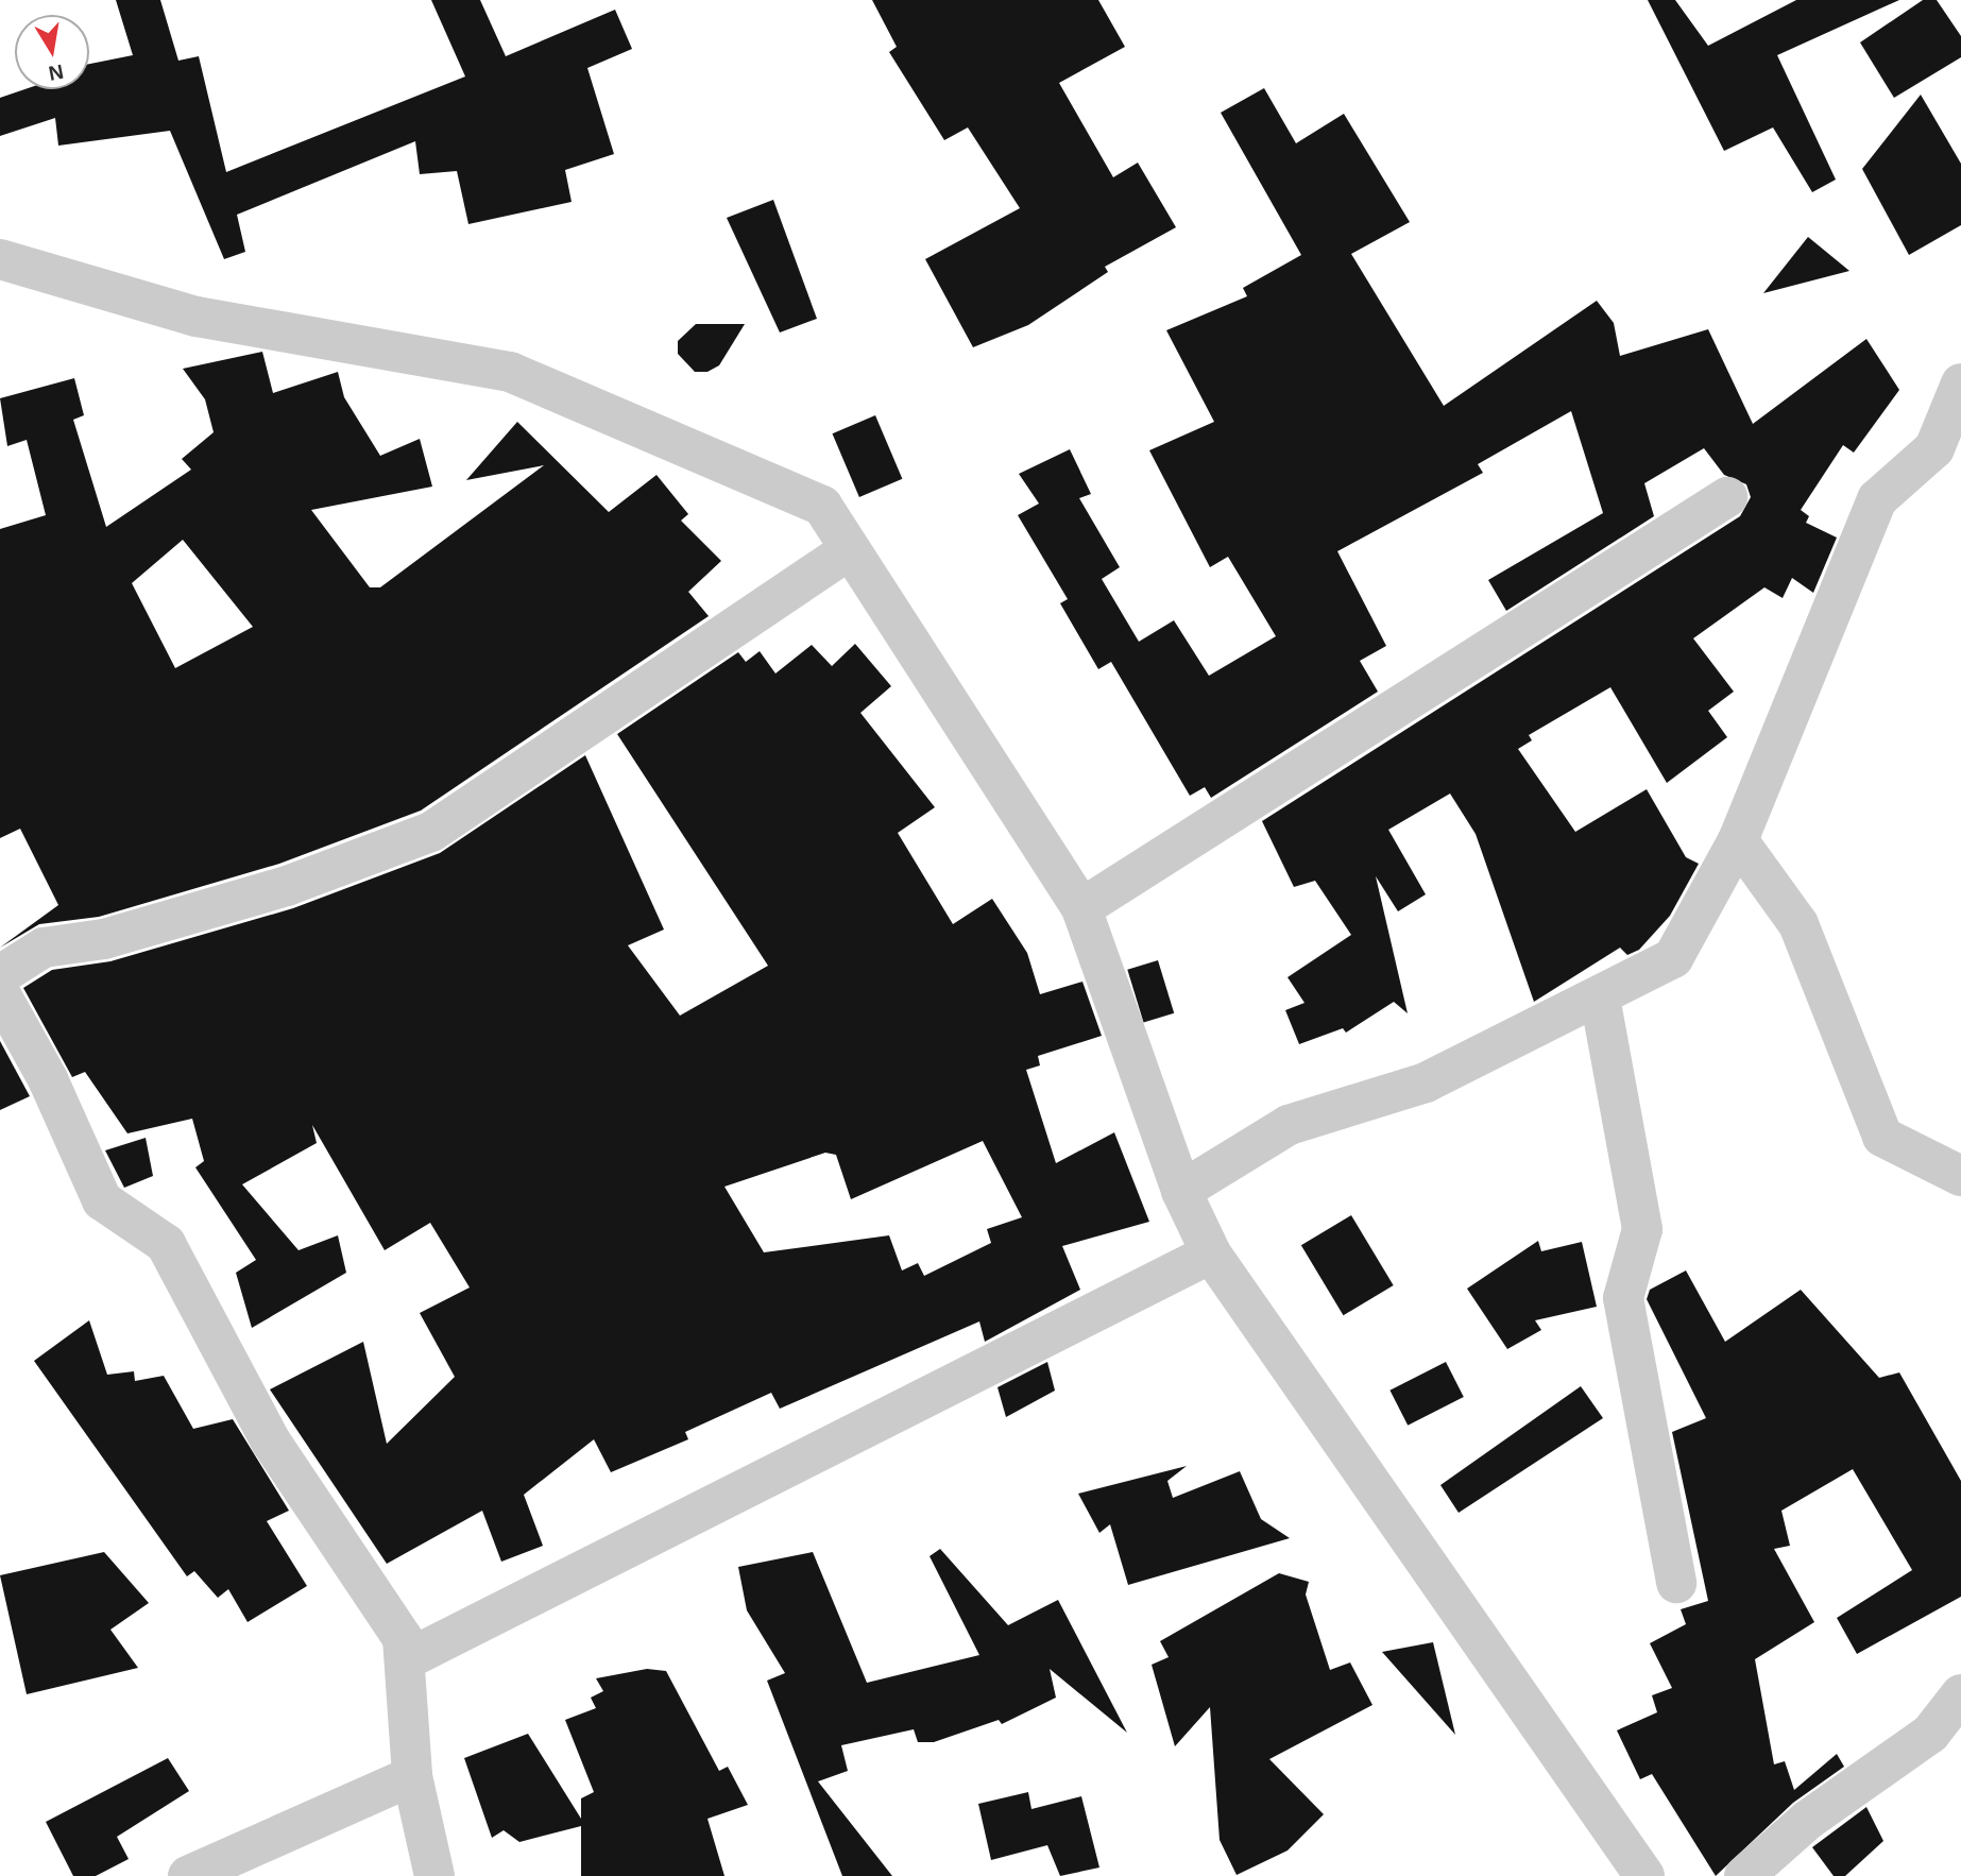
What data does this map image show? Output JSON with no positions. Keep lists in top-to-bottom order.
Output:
{
  "north": "bottom"
}
